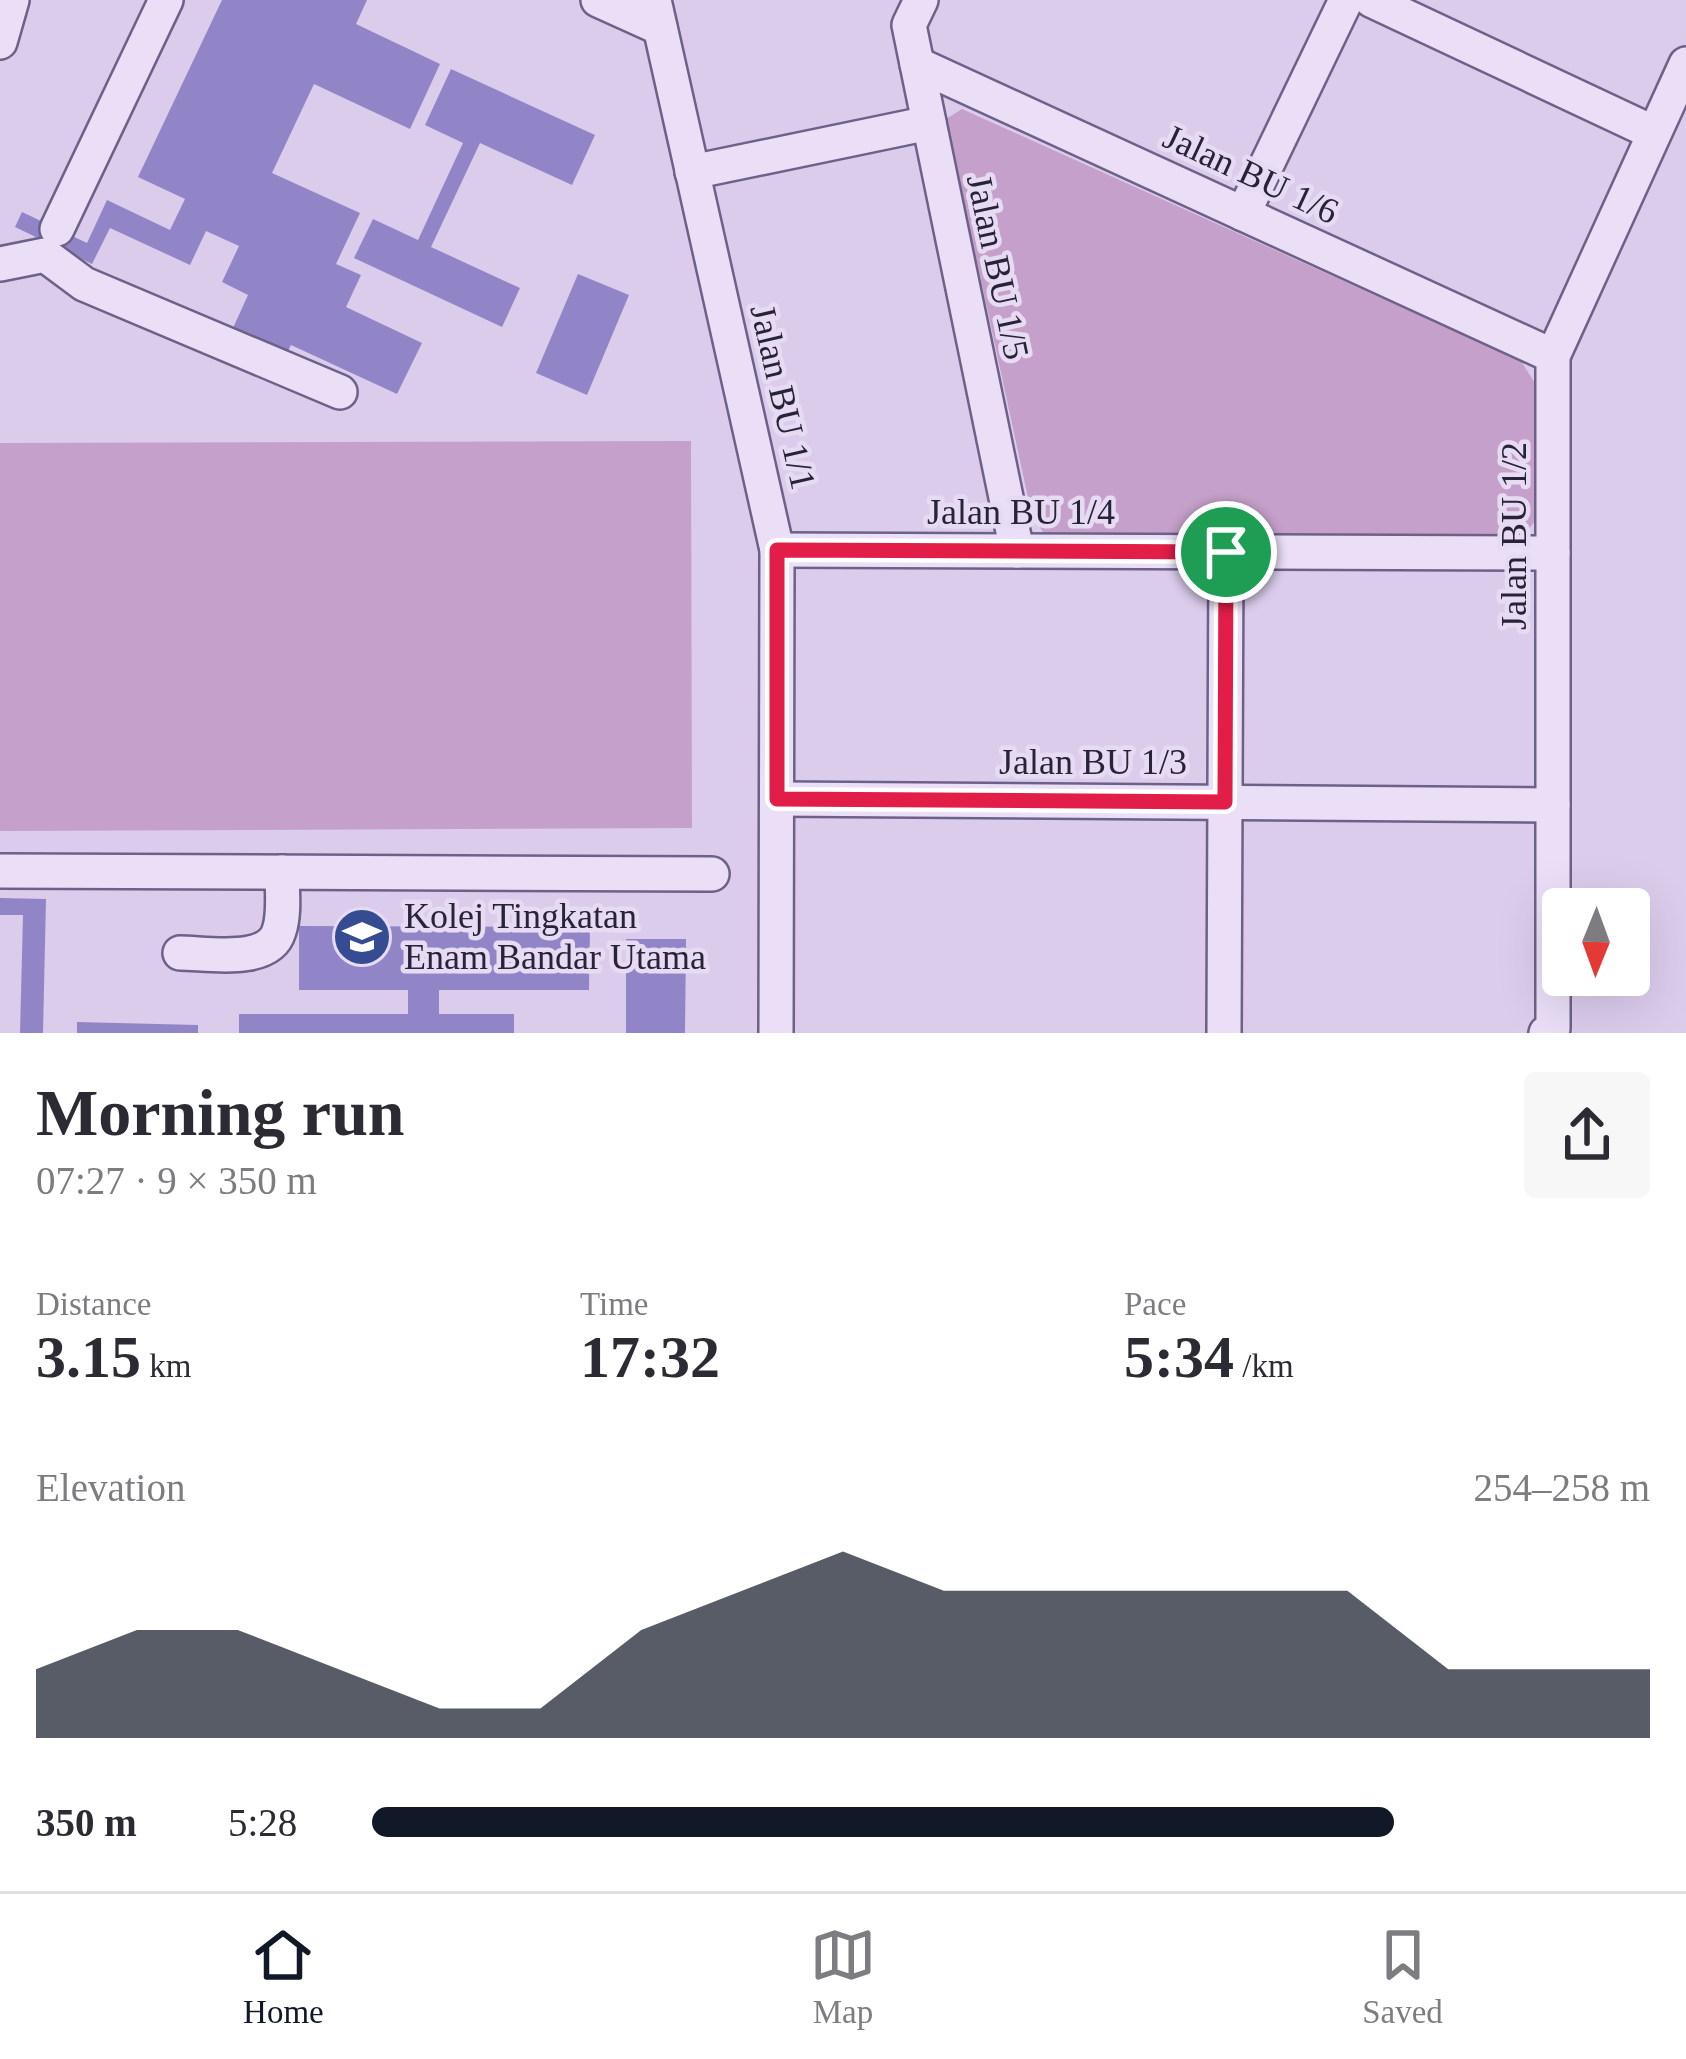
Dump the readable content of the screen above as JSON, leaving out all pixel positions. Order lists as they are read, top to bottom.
{
  "streets": {
    "street": [
      "Jalan BU 1/6",
      "Jalan BU 1/5",
      "Jalan BU 1/1",
      "Jalan BU 1/4",
      "Jalan BU 1/2",
      "Jalan BU 1/3"
    ]
  },
  "crossings": [
    ["Jalan BU 1/6", "Jalan BU 1/5"],
    ["Jalan BU 1/6", "Jalan BU 1/2"],
    ["Jalan BU 1/5", "Jalan BU 1/4"],
    ["Jalan BU 1/1", "Jalan BU 1/4"],
    ["Jalan BU 1/1", "Jalan BU 1/3"],
    ["Jalan BU 1/4", "Jalan BU 1/2"],
    ["Jalan BU 1/2", "Jalan BU 1/3"]
  ],
  "places": {
    "school or university": ["Kolej Tingkatan Enam Bandar Utama"]
  },
  "north": "bottom",
  "page": {
    "heading": ["Morning run", "07:27 · 9 × 350 m"],
    "stats": [
      ["Distance", "3.15 km"],
      ["Time", "17:32"],
      ["Pace", "5:34 /km"]
    ],
    "chart": ["Elevation", "254–258 m"],
    "list": [
      {
        "name": "350 m",
        "note": "5:28"
      }
    ],
    "tabs": ["Home", "Map", "Saved"]
  }
}
